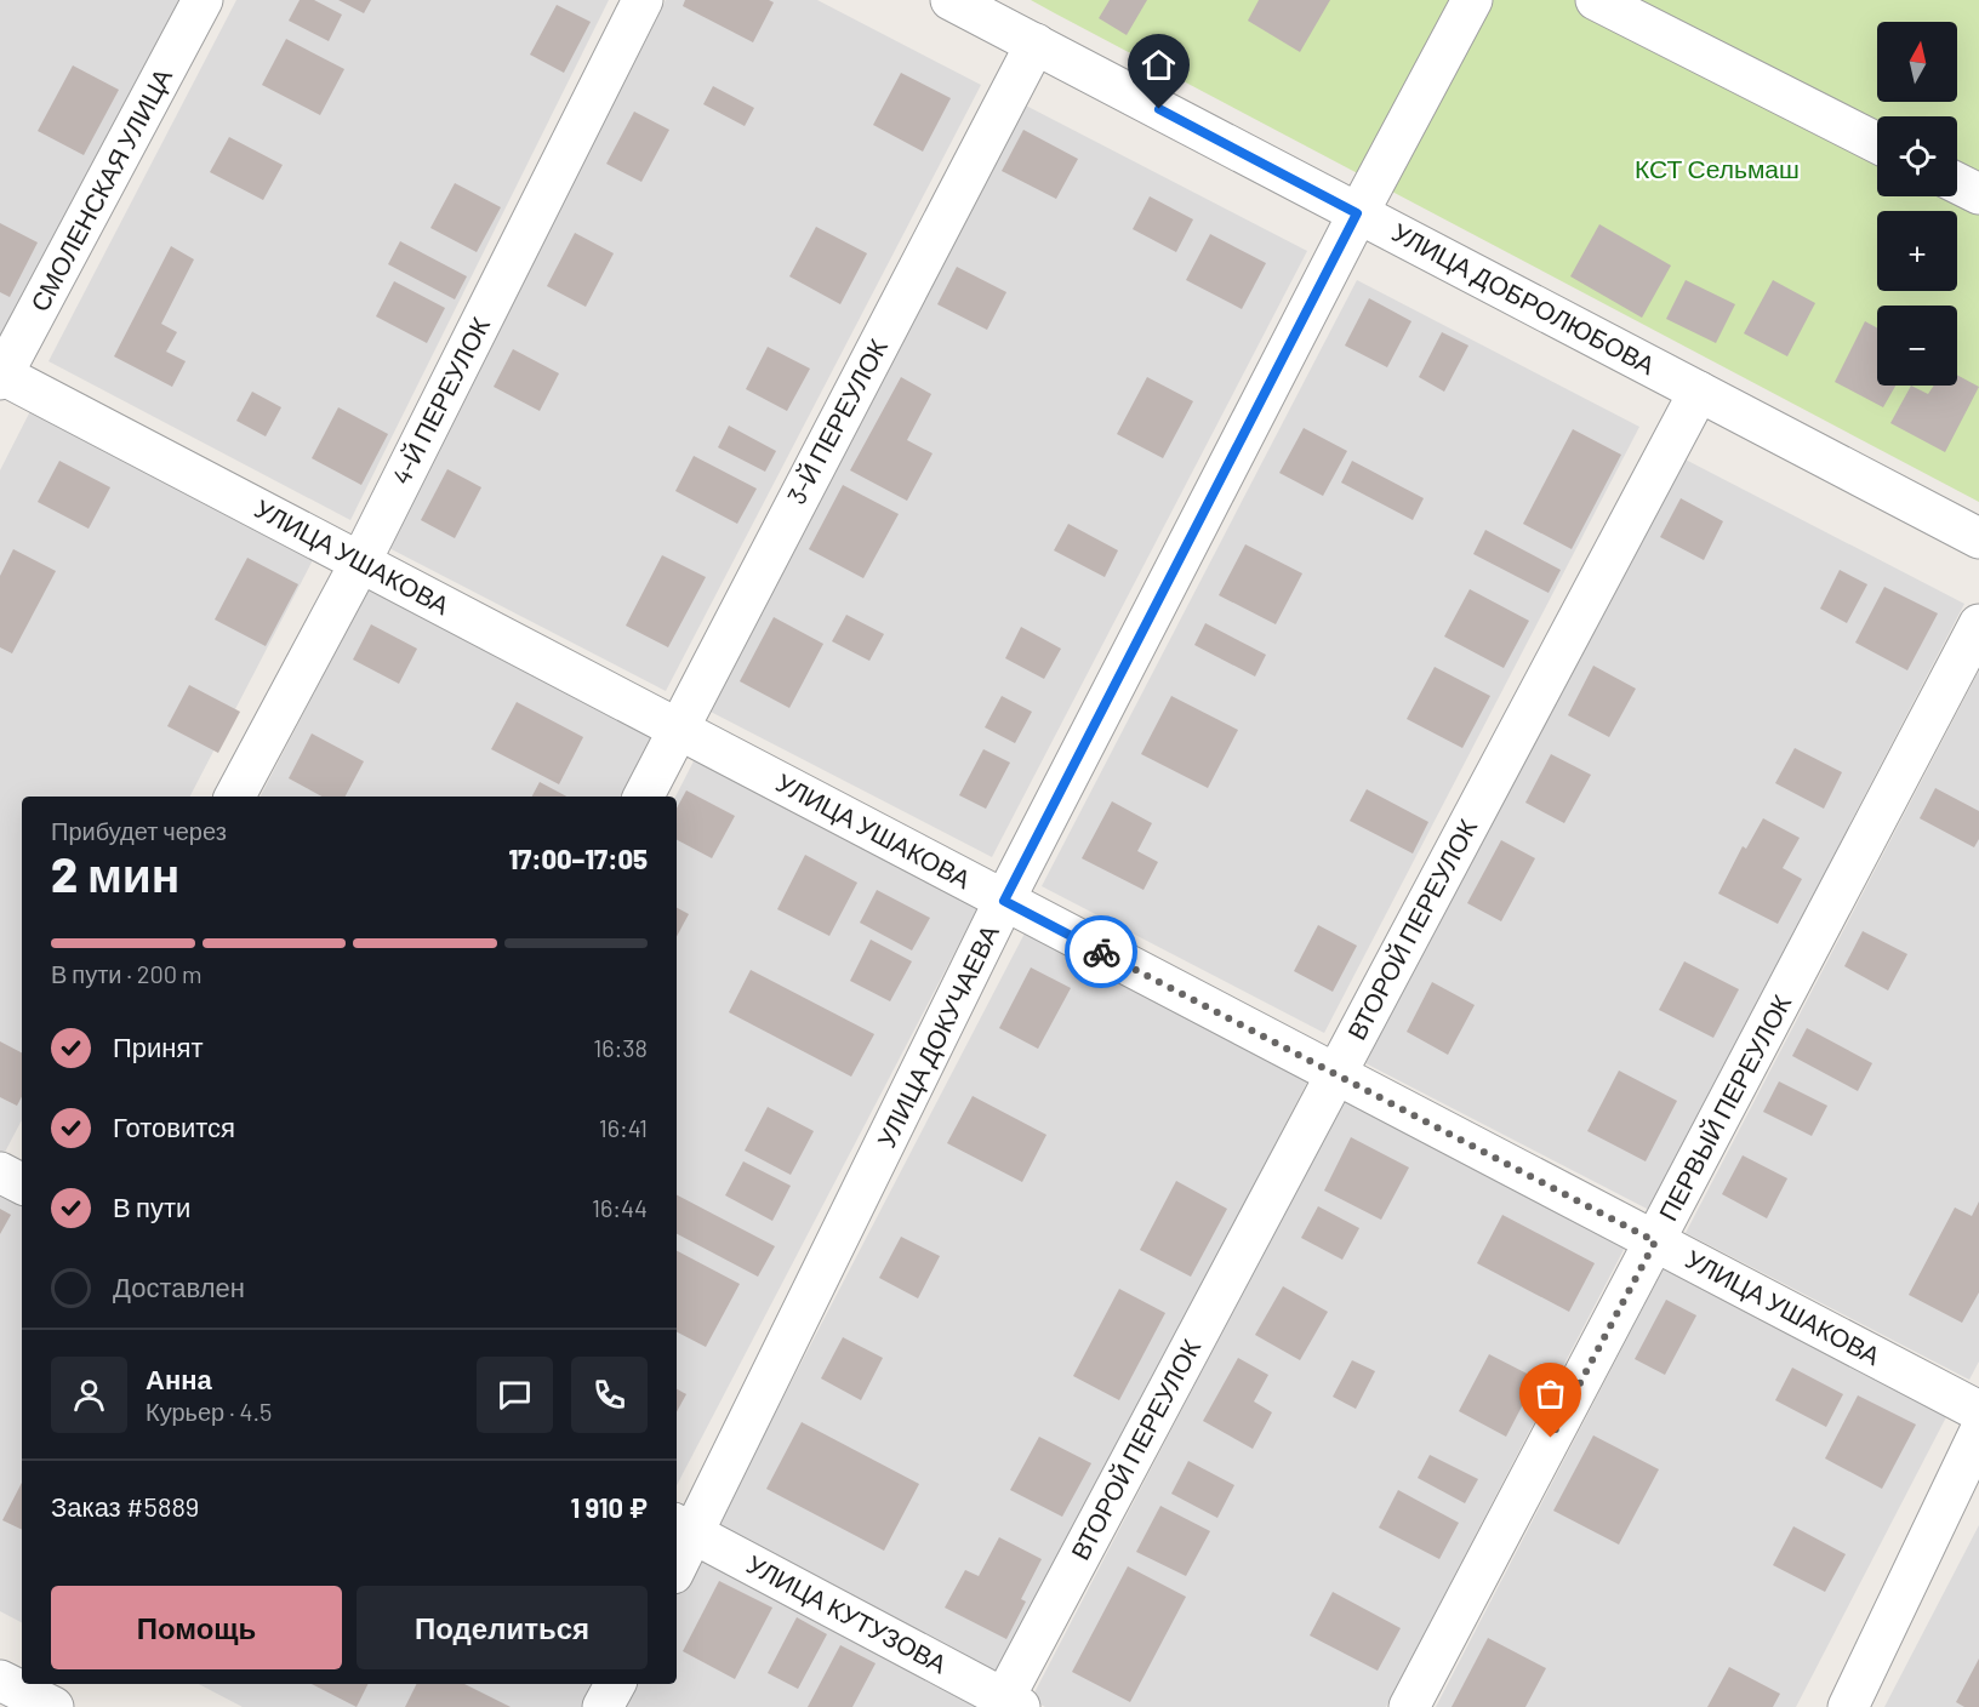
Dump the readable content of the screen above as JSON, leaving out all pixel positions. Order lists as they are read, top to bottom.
{
  "streets": {
    "street": [
      "СМОЛЕНСКАЯ УЛИЦА",
      "УЛИЦА ДОБРОЛЮБОВА",
      "4-Й ПЕРЕУЛОК",
      "3-Й ПЕРЕУЛОК",
      "УЛИЦА УШАКОВА",
      "ВТОРОЙ ПЕРЕУЛОК",
      "УЛИЦА ДОКУЧАЕВА",
      "ПЕРВЫЙ ПЕРЕУЛОК",
      "УЛИЦА КУТУЗОВА"
    ]
  },
  "crossings": [
    ["СМОЛЕНСКАЯ УЛИЦА", "УЛИЦА УШАКОВА"],
    ["УЛИЦА ДОБРОЛЮБОВА", "3-Й ПЕРЕУЛОК"],
    ["УЛИЦА ДОБРОЛЮБОВА", "ВТОРОЙ ПЕРЕУЛОК"],
    ["УЛИЦА ДОБРОЛЮБОВА", "УЛИЦА ДОКУЧАЕВА"],
    ["4-Й ПЕРЕУЛОК", "УЛИЦА УШАКОВА"],
    ["3-Й ПЕРЕУЛОК", "УЛИЦА УШАКОВА"],
    ["УЛИЦА УШАКОВА", "ВТОРОЙ ПЕРЕУЛОК"],
    ["УЛИЦА УШАКОВА", "УЛИЦА ДОКУЧАЕВА"],
    ["УЛИЦА УШАКОВА", "ПЕРВЫЙ ПЕРЕУЛОК"],
    ["ВТОРОЙ ПЕРЕУЛОК", "УЛИЦА КУТУЗОВА"],
    ["УЛИЦА ДОКУЧАЕВА", "УЛИЦА КУТУЗОВА"]
  ],
  "parks": ["КСТ Сельмаш"],
  "north": "top",
  "page": {
    "map_buttons": ["+", "−"],
    "heading": ["2 мин", "Прибудет через", "17:00–17:05"],
    "panel": [
      "Анна",
      "Курьер · 4.5",
      "Заказ #5889",
      "1 910 ₽"
    ],
    "bar": "В пути · 200 m",
    "list": [
      ["Принят", "16:38"],
      ["Готовится", "16:41"],
      ["В пути", "16:44"],
      "Доставлен"
    ],
    "buttons": ["Помощь", "Поделиться"]
  }
}
